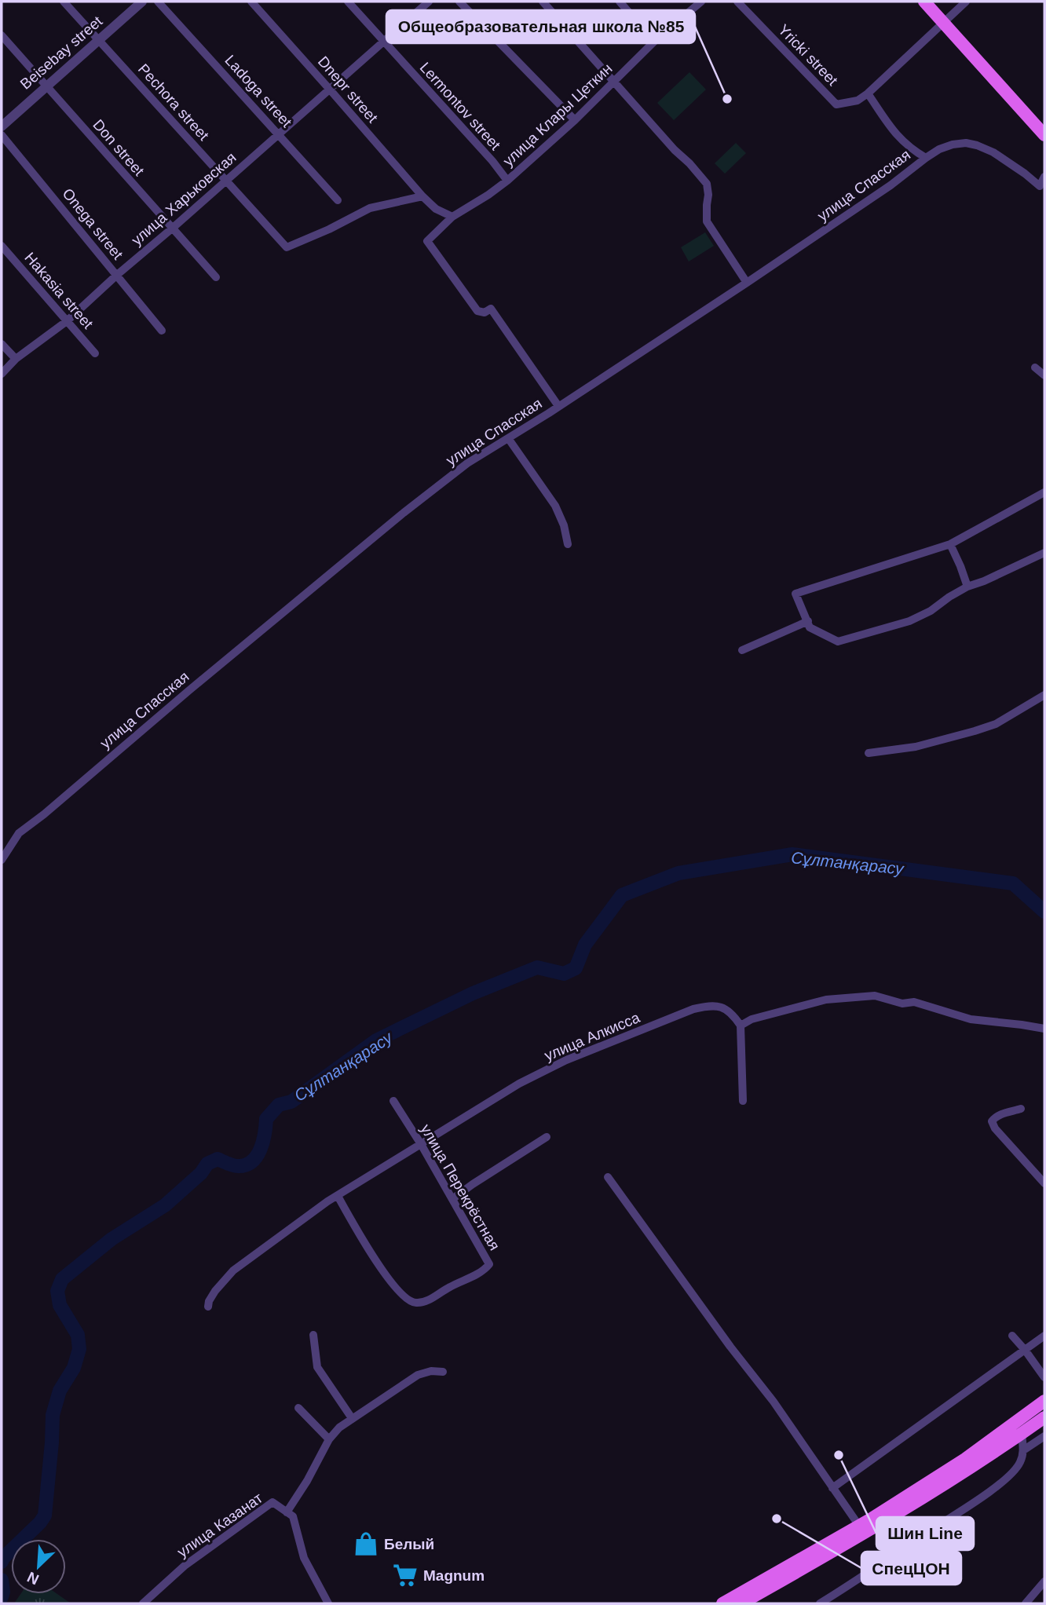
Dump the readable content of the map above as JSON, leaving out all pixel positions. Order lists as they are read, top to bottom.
{
  "streets": {
    "street": [
      "Beisebay street",
      "Yricki street",
      "Dnepr street",
      "Ladoga street",
      "Pechora street",
      "Lermontov street",
      "улица Клары Цеткин",
      "Don street",
      "улица Спасская",
      "улица Харьковская",
      "Onega street",
      "Hakasia street",
      "улица Алкисса",
      "улица Перекрёстная",
      "улица Казанат"
    ]
  },
  "crossings": [
    ["Beisebay street", "Pechora street"],
    ["Beisebay street", "Don street"],
    ["Dnepr street", "Pechora street"],
    ["Dnepr street", "улица Клары Цеткин"],
    ["Dnepr street", "улица Харьковская"],
    ["Ladoga street", "улица Харьковская"],
    ["Pechora street", "улица Харьковская"],
    ["Lermontov street", "улица Клары Цеткин"],
    ["Lermontov street", "улица Харьковская"],
    ["улица Клары Цеткин", "улица Спасская"],
    ["Don street", "улица Харьковская"],
    ["улица Харьковская", "Onega street"],
    ["улица Харьковская", "Hakasia street"],
    ["улица Алкисса", "улица Перекрёстная"]
  ],
  "water": ["Сұлтанқарасу"],
  "places": {
    "other": ["Общеобразовательная школа №85", "Шин Line", "СпецЦОН"],
    "shop": ["Белый"],
    "supermarket": ["Magnum"]
  },
  "north": "bottom left"
}
